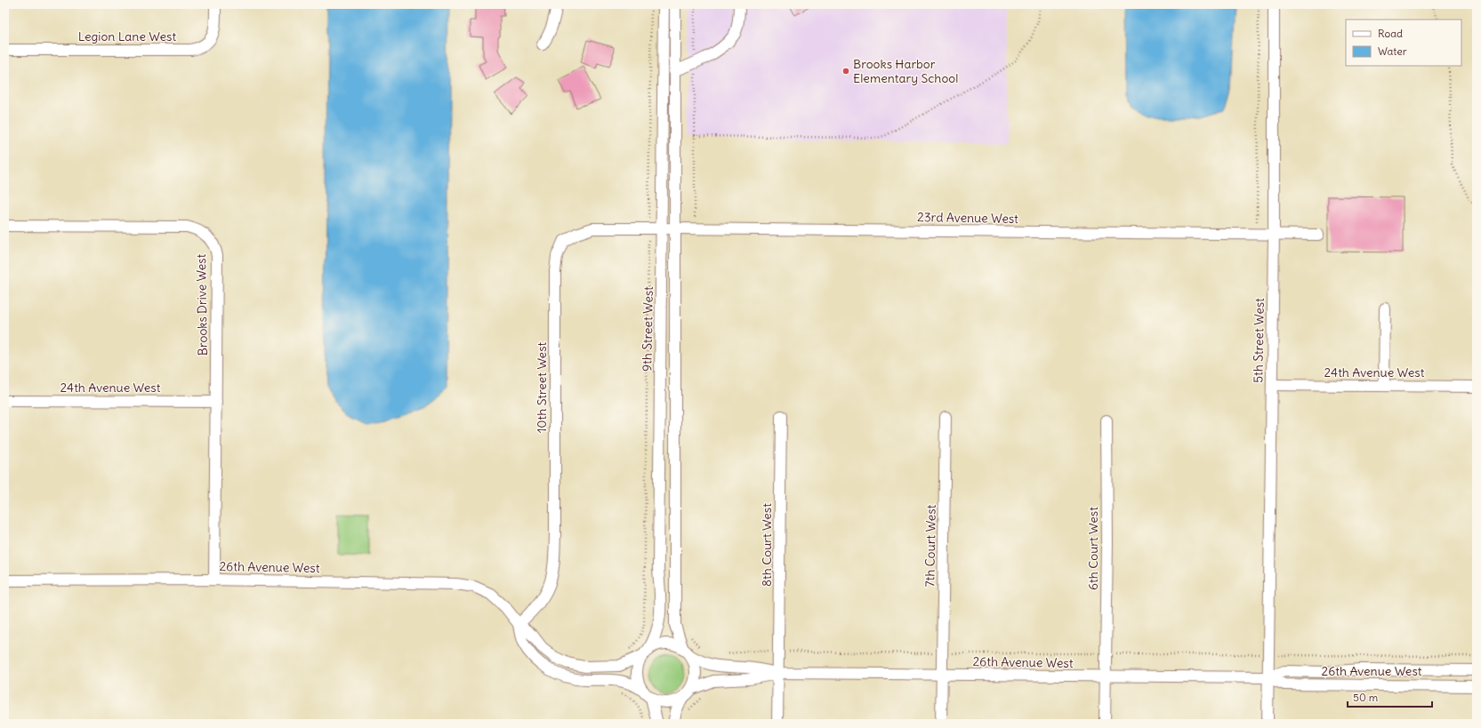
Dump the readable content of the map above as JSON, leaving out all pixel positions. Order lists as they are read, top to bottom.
{
  "streets": {
    "street": [
      "Legion Lane West",
      "23rd Avenue West",
      "Brooks Drive West",
      "9th Street West",
      "5th Street West",
      "24th Avenue West",
      "10th Street West",
      "8th Court West",
      "7th Court West",
      "6th Court West",
      "26th Avenue West"
    ]
  },
  "crossings": [
    ["23rd Avenue West", "9th Street West"],
    ["23rd Avenue West", "5th Street West"],
    ["23rd Avenue West", "10th Street West"],
    ["Brooks Drive West", "24th Avenue West"],
    ["Brooks Drive West", "26th Avenue West"],
    ["9th Street West", "10th Street West"],
    ["9th Street West", "26th Avenue West"],
    ["5th Street West", "24th Avenue West"],
    ["5th Street West", "26th Avenue West"],
    ["10th Street West", "26th Avenue West"],
    ["8th Court West", "26th Avenue West"],
    ["7th Court West", "26th Avenue West"],
    ["6th Court West", "26th Avenue West"]
  ],
  "places": ["Brooks Harbor Elementary School"],
  "legend": ["Road", "Water"],
  "scale_bar": "50 m"
}
